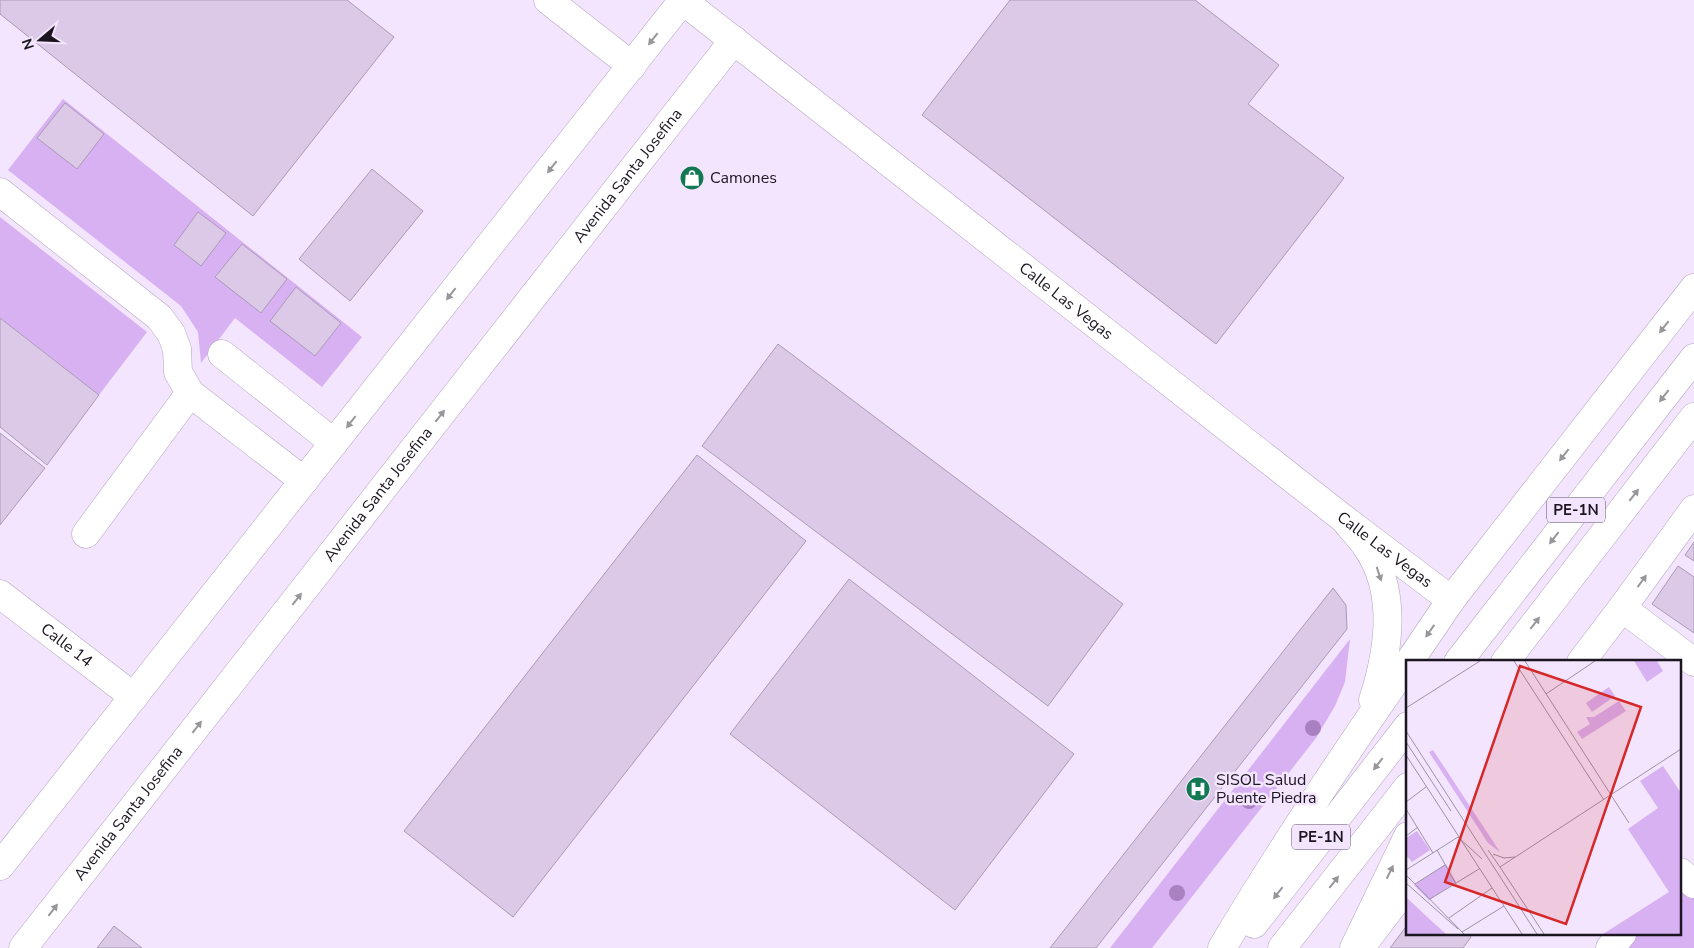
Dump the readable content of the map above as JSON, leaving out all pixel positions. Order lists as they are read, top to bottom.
{
  "streets": {
    "main road": [
      "Avenida Santa Josefina",
      "Calle Las Vegas",
      "PE-1N",
      "Calle 14"
    ]
  },
  "crossings": [
    ["Avenida Santa Josefina", "Calle Las Vegas"]
  ],
  "places": {
    "shop": ["Camones"],
    "hospital": ["SISOL Salud Puente Piedra"]
  },
  "north": "left"
}
